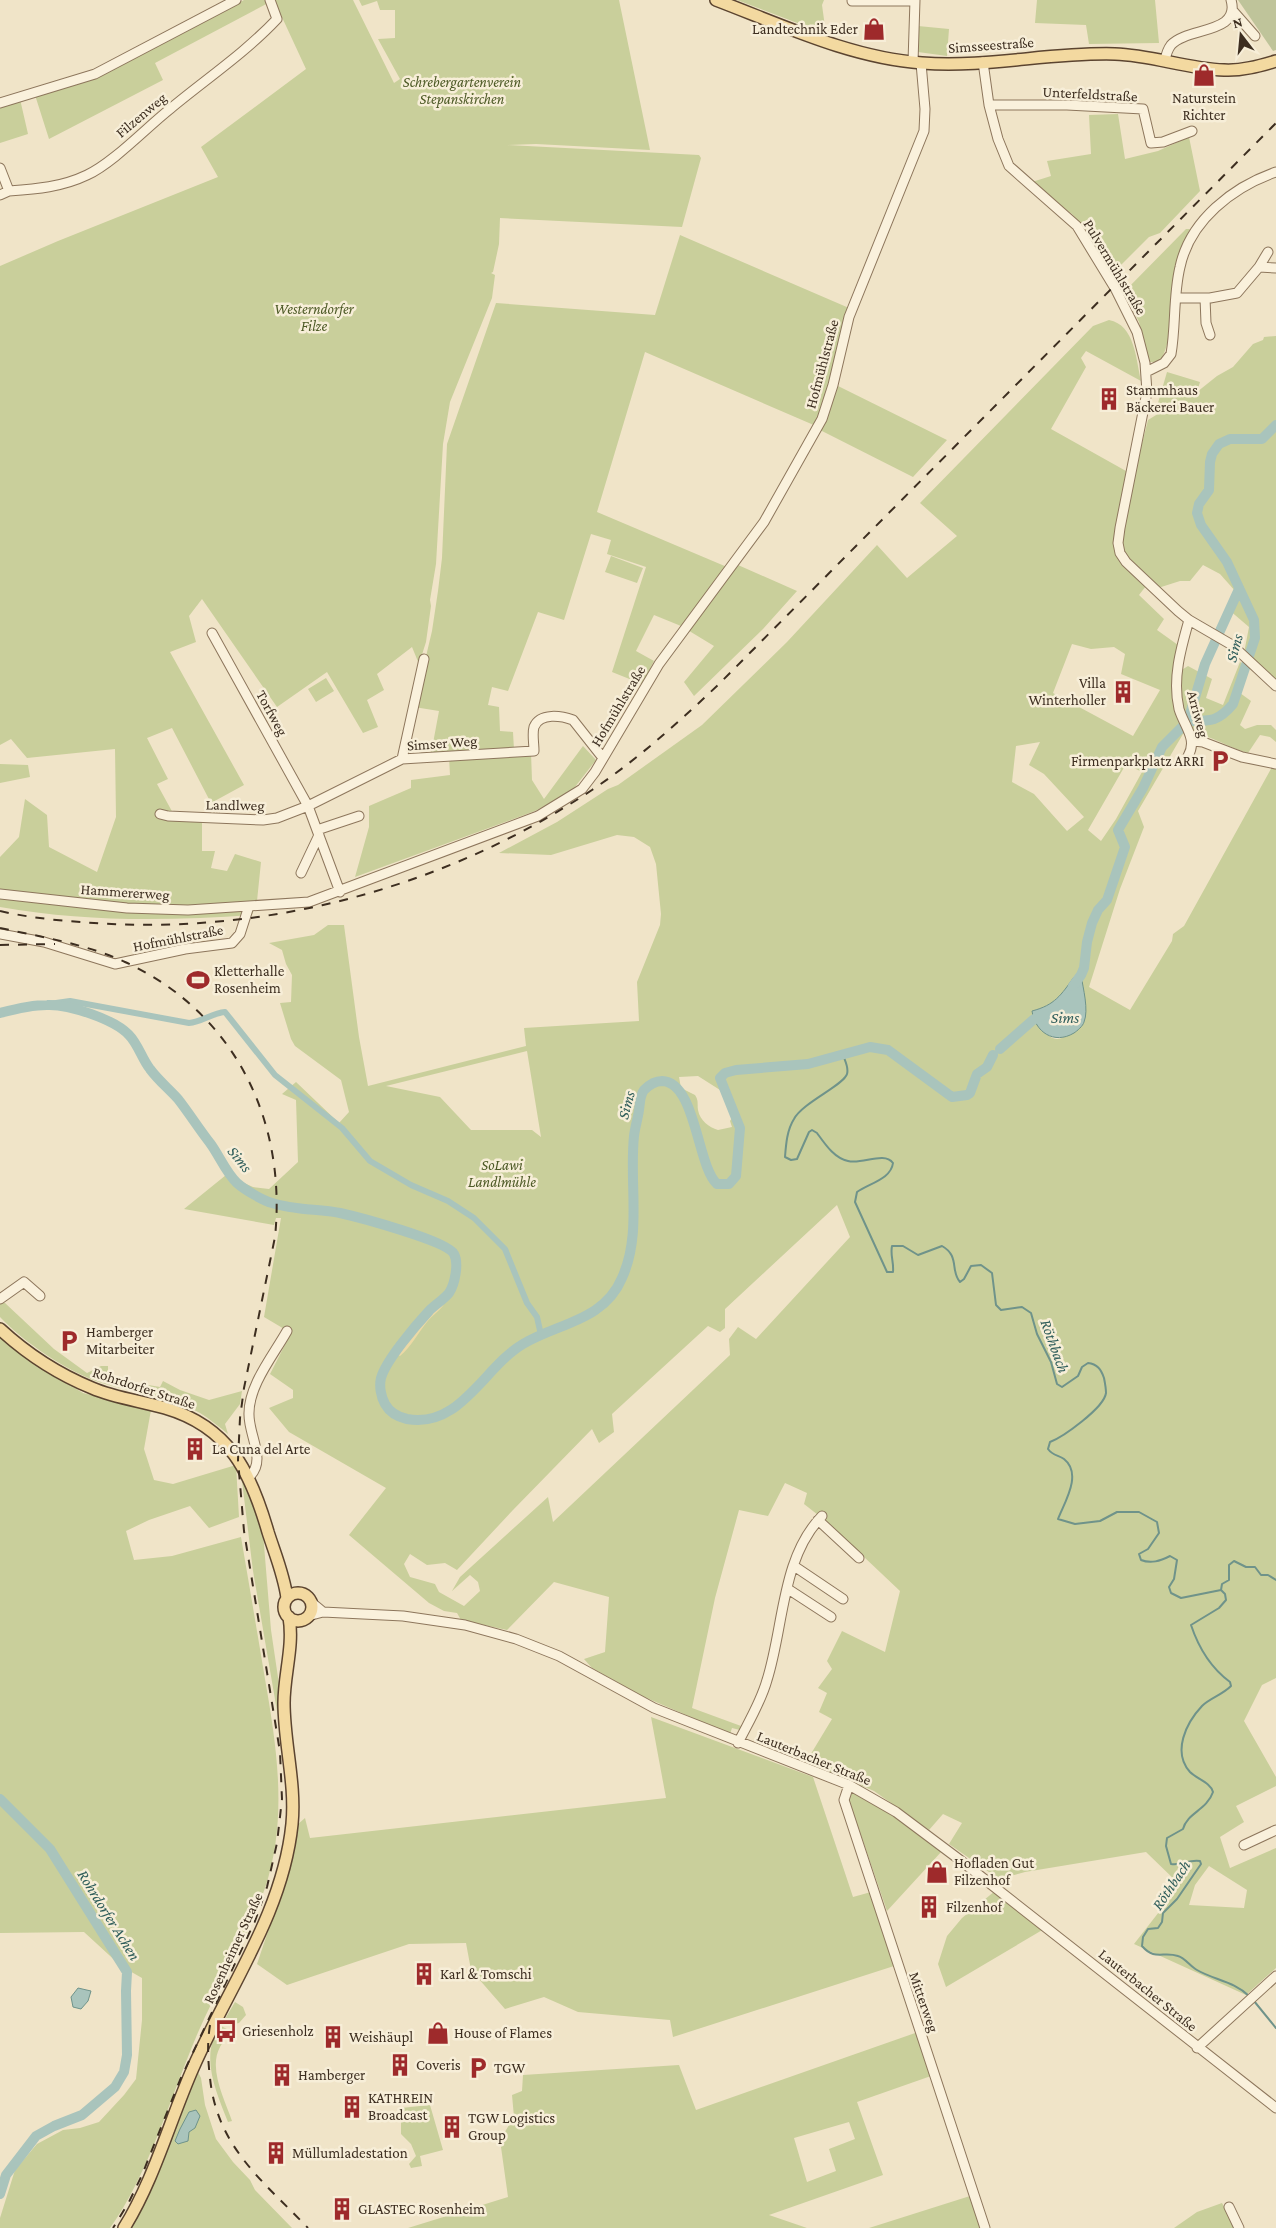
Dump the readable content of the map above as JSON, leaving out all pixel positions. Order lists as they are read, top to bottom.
{
  "streets": {
    "main road": ["Simsseestraße", "Rohrdorfer Straße", "Rosenheimer Straße"],
    "street": [
      "Unterfeldstraße",
      "Filzenweg",
      "Pulvermühlstraße",
      "Hofmühlstraße",
      "Torfweg",
      "Arriweg",
      "Simser Weg",
      "Landlweg",
      "Hammererweg",
      "Lauterbacher Straße",
      "Mitterweg"
    ]
  },
  "crossings": [
    ["Simsseestraße", "Pulvermühlstraße"],
    ["Simsseestraße", "Hofmühlstraße"],
    ["Unterfeldstraße", "Pulvermühlstraße"],
    ["Pulvermühlstraße", "Arriweg"],
    ["Hofmühlstraße", "Simser Weg"],
    ["Hofmühlstraße", "Hammererweg"],
    ["Torfweg", "Simser Weg"],
    ["Torfweg", "Landlweg"],
    ["Simser Weg", "Landlweg"],
    ["Rohrdorfer Straße", "Lauterbacher Straße"],
    ["Rohrdorfer Straße", "Rosenheimer Straße"],
    ["Lauterbacher Straße", "Rosenheimer Straße"],
    ["Lauterbacher Straße", "Mitterweg"]
  ],
  "water": ["Sims", "Röthbach", "Rohrdorfer Achen"],
  "parks": ["Schrebergartenverein Stepanskirchen", "Westerndorfer Filze", "SoLawi Landlmühle"],
  "places": {
    "shop": [
      "Landtechnik Eder",
      "Naturstein Richter",
      "Hofladen Gut Filzenhof",
      "House of Flames"
    ],
    "building": [
      "Stammhaus Bäckerei Bauer",
      "Villa Winterholler",
      "La Cuna del Arte",
      "Filzenhof",
      "Karl & Tomschi",
      "Weishäupl",
      "Coveris",
      "Hamberger",
      "KATHREIN Broadcast",
      "TGW Logistics Group",
      "Müllumladestation",
      "GLASTEC Rosenheim"
    ],
    "parking": ["Firmenparkplatz ARRI", "Hamberger Mitarbeiter", "TGW"],
    "sports": ["Kletterhalle Rosenheim"],
    "bus stop": ["Griesenholz"]
  },
  "north": "top"
}
